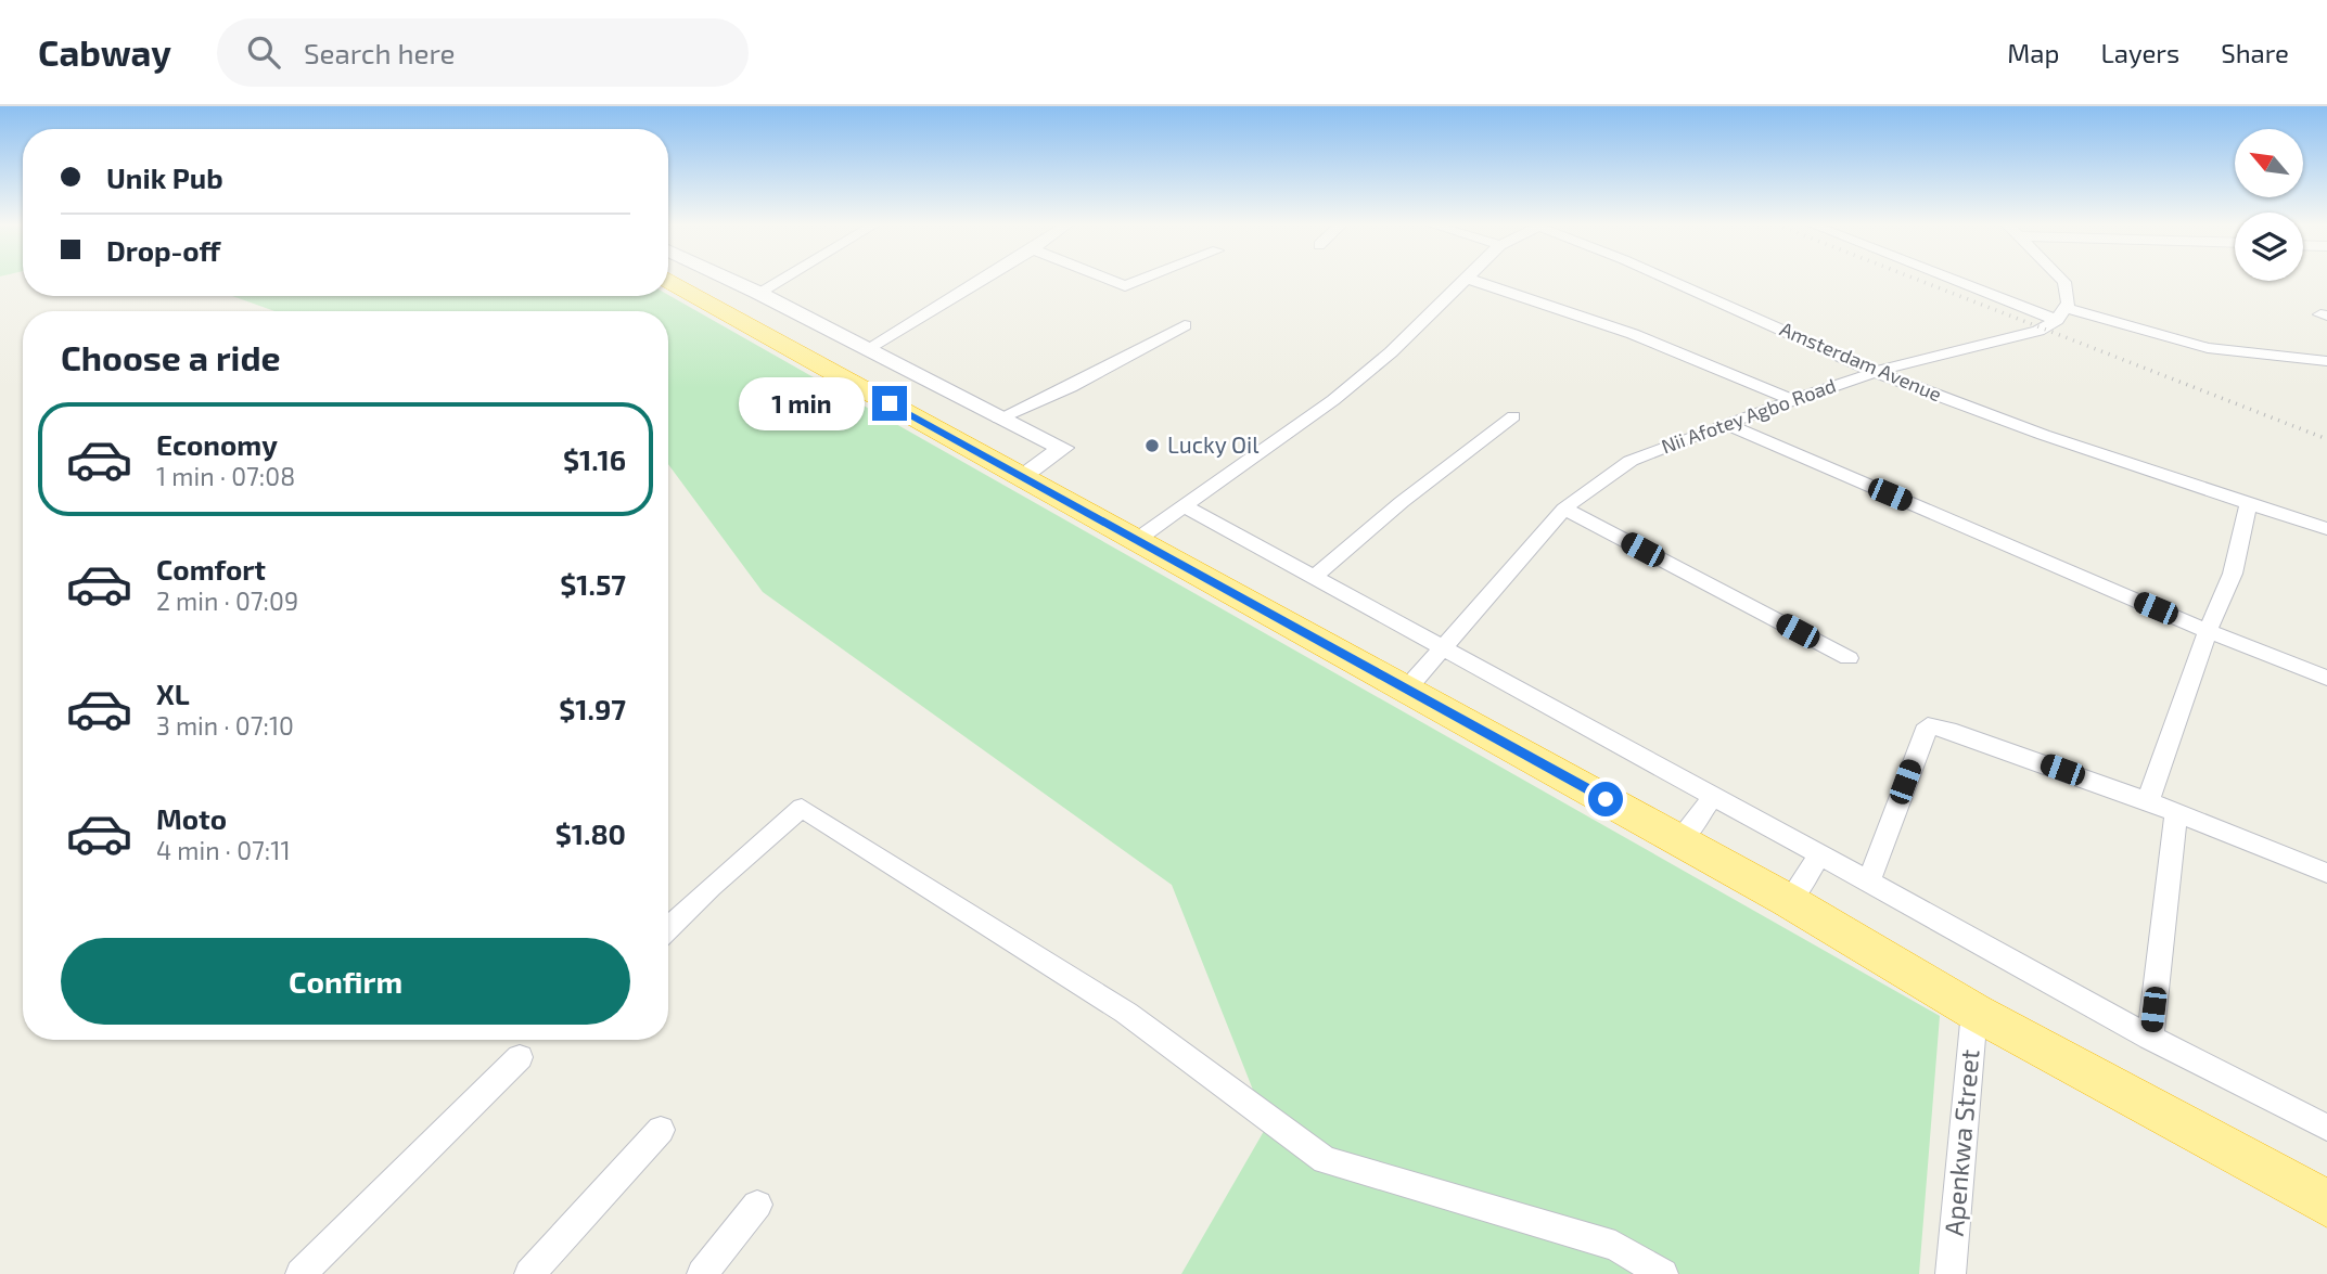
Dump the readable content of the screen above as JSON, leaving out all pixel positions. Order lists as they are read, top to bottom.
{
  "streets": {
    "street": ["Amsterdam Avenue", "Nii Afotey Agbo Road", "Apenkwa Street"]
  },
  "crossings": [
    ["Amsterdam Avenue", "Nii Afotey Agbo Road"]
  ],
  "places": ["Lucky Oil"],
  "north": "top left",
  "page": {
    "header": "Cabway",
    "search": "Search here",
    "nav": ["Map", "Layers", "Share"],
    "banner": ["Unik Pub", "Drop-off"],
    "heading": "Choose a ride",
    "bubble": "1 min",
    "list": [
      {
        "name": "Economy",
        "note": "1 min · 07:08",
        "value": "$1.16"
      },
      {
        "name": "Comfort",
        "note": "2 min · 07:09",
        "value": "$1.57"
      },
      {
        "name": "XL",
        "note": "3 min · 07:10",
        "value": "$1.97"
      },
      {
        "name": "Moto",
        "note": "4 min · 07:11",
        "value": "$1.80"
      }
    ],
    "buttons": "Confirm"
  }
}
